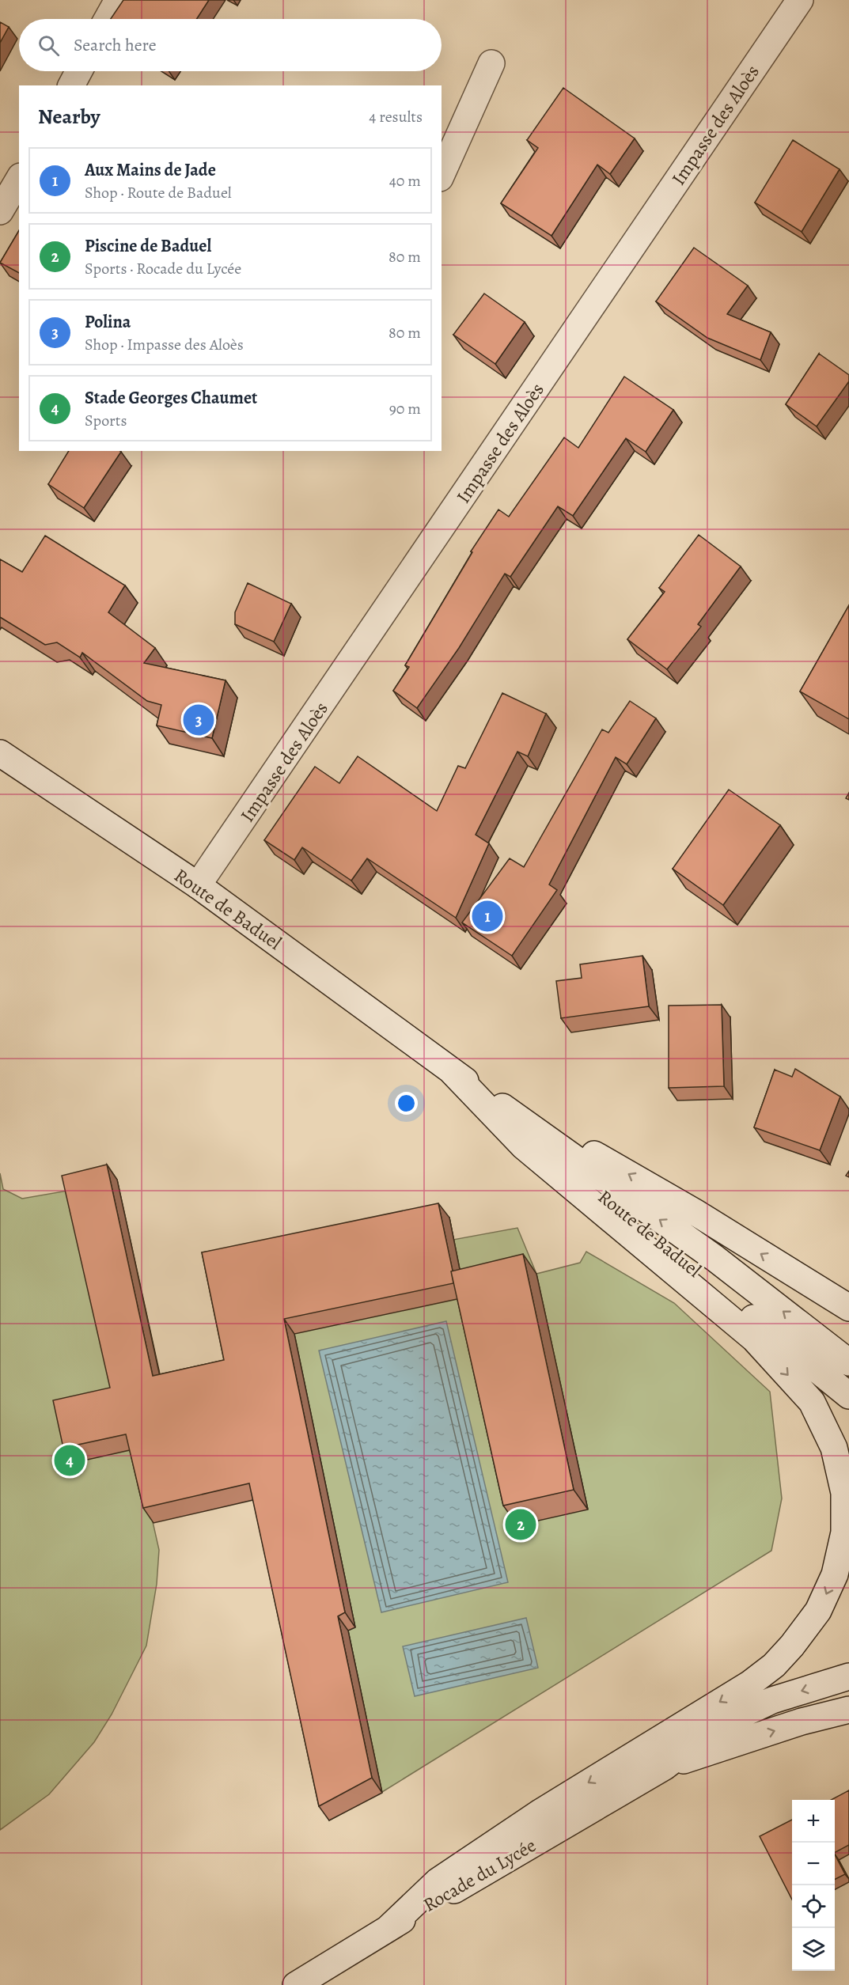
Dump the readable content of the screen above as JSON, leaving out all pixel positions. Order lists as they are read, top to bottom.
{
  "streets": {
    "main road": ["Impasse des Aloès", "Route de Baduel", "Rocade du Lycée"]
  },
  "crossings": [
    ["Impasse des Aloès", "Route de Baduel"]
  ],
  "page": {
    "search": "Search here",
    "heading": ["Nearby", "4 results"],
    "list": [
      {
        "mark": "1",
        "name": "Aux Mains de Jade",
        "note": "Shop · Route de Baduel",
        "value": "40 m"
      },
      {
        "mark": "2",
        "name": "Piscine de Baduel",
        "note": "Sports · Rocade du Lycée",
        "value": "80 m"
      },
      {
        "mark": "3",
        "name": "Polina",
        "note": "Shop · Impasse des Aloès",
        "value": "80 m"
      },
      {
        "mark": "4",
        "name": "Stade Georges Chaumet",
        "note": "Sports",
        "value": "90 m"
      }
    ],
    "pins": [
      "3",
      "1",
      "4",
      "2"
    ],
    "map_buttons": ["+", "−"]
  }
}
